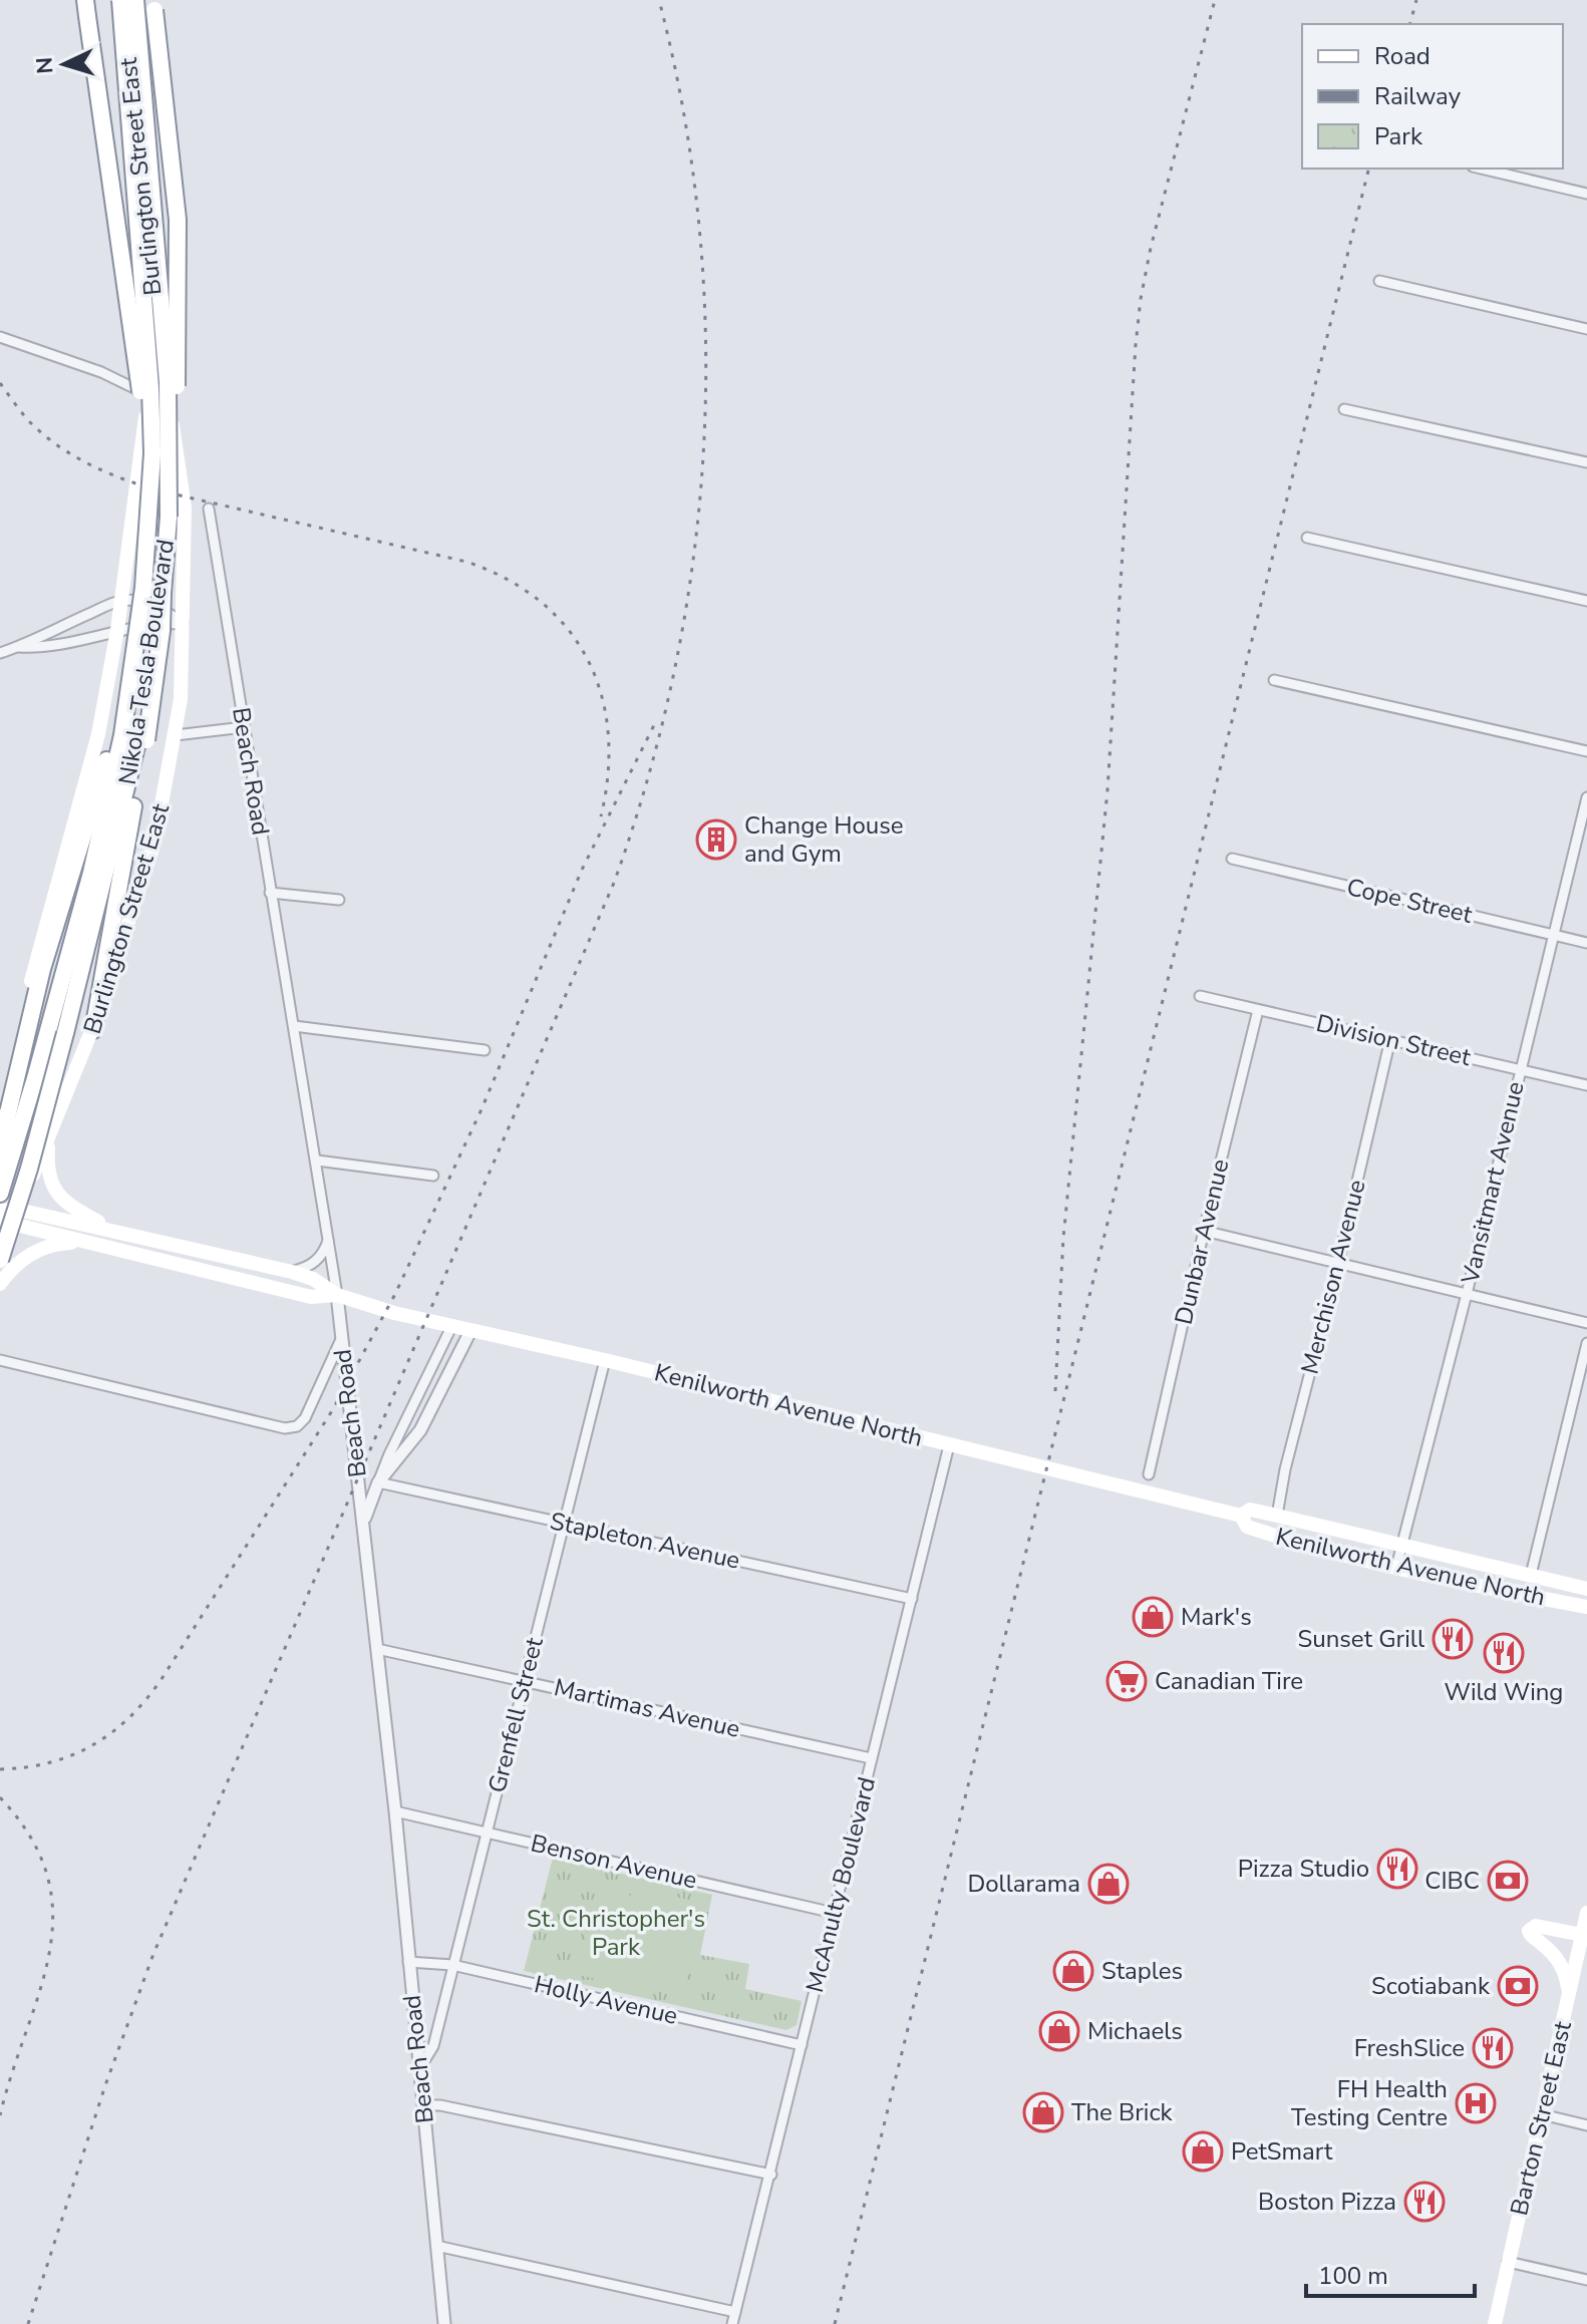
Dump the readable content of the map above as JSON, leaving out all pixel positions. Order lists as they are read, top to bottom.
{
  "streets": {
    "highway": ["Nikola Tesla Boulevard"],
    "main road": ["Burlington Street East", "Kenilworth Avenue North", "Barton Street East"],
    "street": [
      "Beach Road",
      "Cope Street",
      "Division Street",
      "Vansitmart Avenue",
      "Dunbar Avenue",
      "Merchison Avenue",
      "Stapleton Avenue",
      "Martimas Avenue",
      "Grenfell Street",
      "Benson Avenue",
      "McAnulty Boulevard",
      "Holly Avenue"
    ]
  },
  "crossings": [
    ["Burlington Street East", "Nikola Tesla Boulevard"],
    ["Burlington Street East", "Kenilworth Avenue North"],
    ["Beach Road", "Kenilworth Avenue North"],
    ["Beach Road", "Martimas Avenue"],
    ["Beach Road", "Grenfell Street"],
    ["Beach Road", "Benson Avenue"],
    ["Beach Road", "Holly Avenue"],
    ["Cope Street", "Vansitmart Avenue"],
    ["Division Street", "Vansitmart Avenue"],
    ["Division Street", "Dunbar Avenue"],
    ["Division Street", "Merchison Avenue"],
    ["Vansitmart Avenue", "Kenilworth Avenue North"],
    ["Merchison Avenue", "Kenilworth Avenue North"],
    ["Kenilworth Avenue North", "Grenfell Street"],
    ["Kenilworth Avenue North", "McAnulty Boulevard"],
    ["Stapleton Avenue", "Grenfell Street"],
    ["Stapleton Avenue", "McAnulty Boulevard"],
    ["Martimas Avenue", "Grenfell Street"],
    ["Martimas Avenue", "McAnulty Boulevard"],
    ["Grenfell Street", "Benson Avenue"],
    ["Grenfell Street", "Holly Avenue"],
    ["Benson Avenue", "McAnulty Boulevard"],
    ["McAnulty Boulevard", "Holly Avenue"]
  ],
  "parks": ["St. Christopher's Park"],
  "places": {
    "building": ["Change House and Gym"],
    "shop": [
      "Mark's",
      "Dollarama",
      "Staples",
      "Michaels",
      "The Brick",
      "PetSmart"
    ],
    "restaurant": [
      "Sunset Grill",
      "Wild Wing",
      "Pizza Studio",
      "FreshSlice",
      "Boston Pizza"
    ],
    "supermarket": ["Canadian Tire"],
    "bank": ["CIBC", "Scotiabank"],
    "hospital": ["FH Health Testing Centre"]
  },
  "legend": ["Road", "Railway", "Park"],
  "scale_bar": "100 m",
  "north": "left"
}
